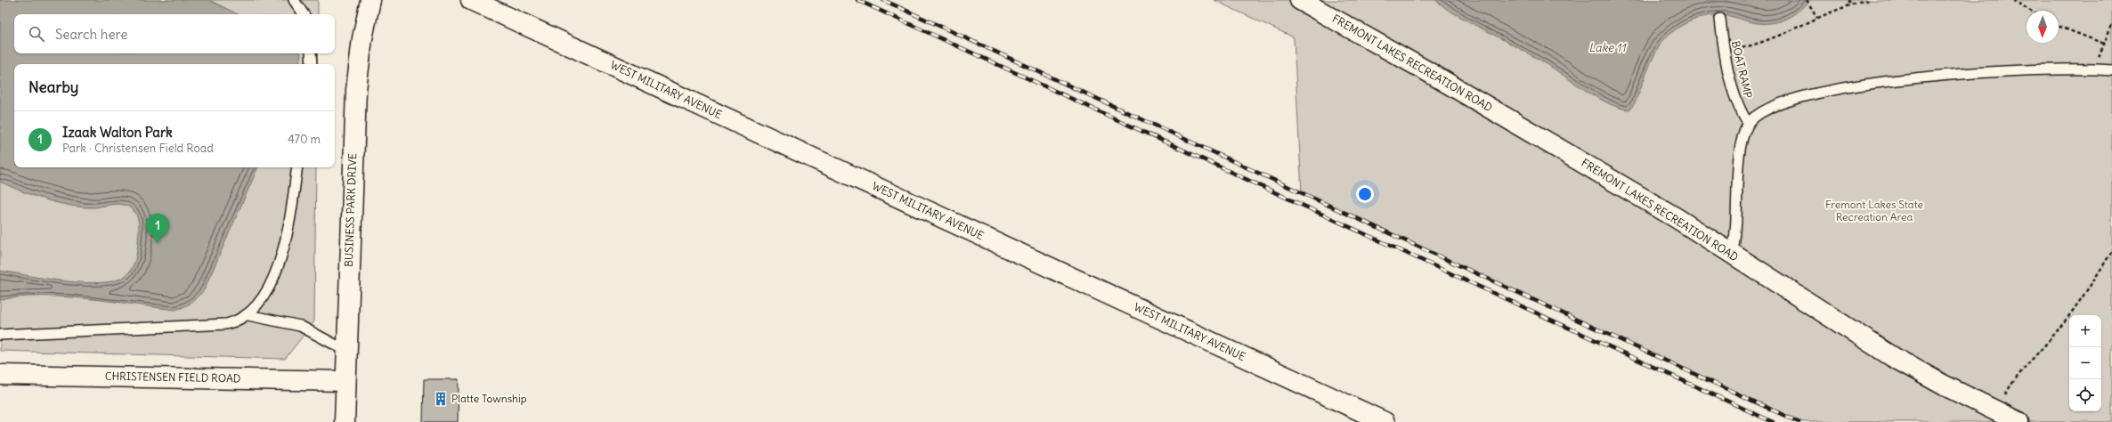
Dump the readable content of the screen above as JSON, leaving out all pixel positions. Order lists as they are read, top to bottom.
{
  "streets": {
    "street": [
      "FREMONT LAKES RECREATION ROAD",
      "WEST MILITARY AVENUE",
      "BUSINESS PARK DRIVE",
      "CHRISTENSEN FIELD ROAD"
    ],
    "lane": ["BOAT RAMP"]
  },
  "crossings": [
    ["BUSINESS PARK DRIVE", "CHRISTENSEN FIELD ROAD"]
  ],
  "water": ["Lake 11"],
  "parks": ["Fremont Lakes State Recreation Area"],
  "places": {
    "building": ["Platte Township"]
  },
  "north": "bottom",
  "page": {
    "search": "Search here",
    "heading": "Nearby",
    "list": [
      {
        "mark": "1",
        "name": "Izaak Walton Park",
        "note": "Park · Christensen Field Road",
        "value": "470 m"
      }
    ],
    "pins": "1",
    "map_buttons": ["+", "−"]
  }
}
